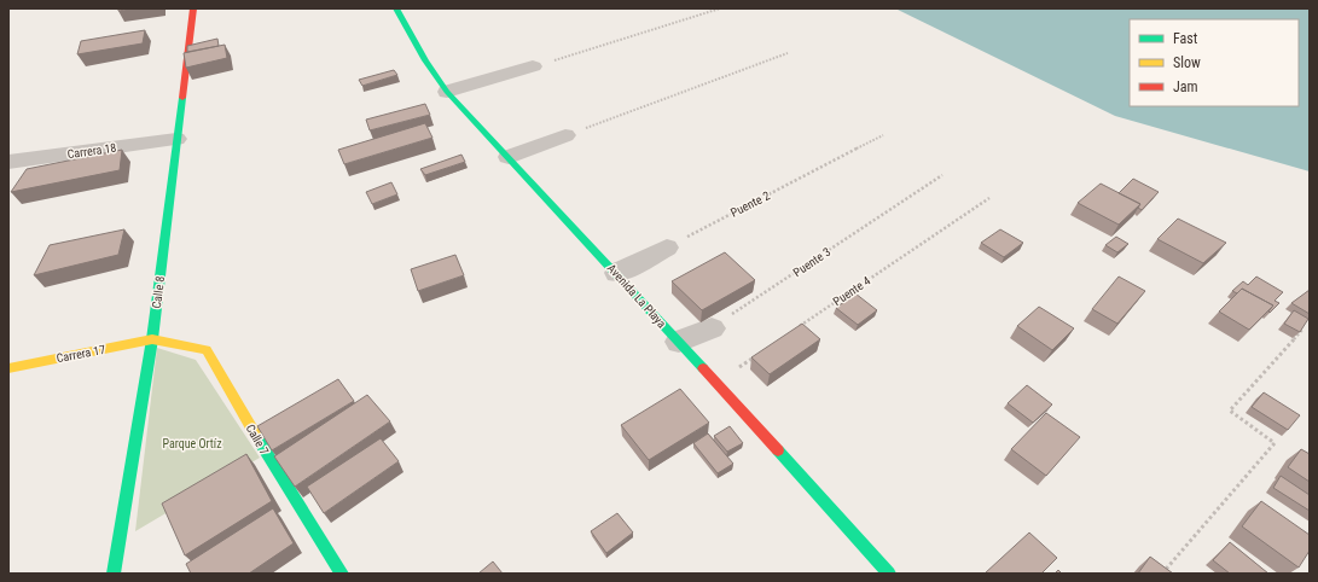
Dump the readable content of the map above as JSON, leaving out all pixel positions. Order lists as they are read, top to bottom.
{
  "streets": {
    "street": [
      "Carrera 18",
      "Calle 8",
      "Avenida La Playa",
      "Carrera 17",
      "Calle 7"
    ],
    "path": ["Puente 2", "Puente 3", "Puente 4"]
  },
  "crossings": [
    ["Carrera 18", "Calle 8"],
    ["Calle 8", "Carrera 17"],
    ["Calle 8", "Calle 7"],
    ["Carrera 17", "Calle 7"]
  ],
  "parks": ["Parque Ortíz"],
  "legend": ["Fast", "Slow", "Jam"]
}
